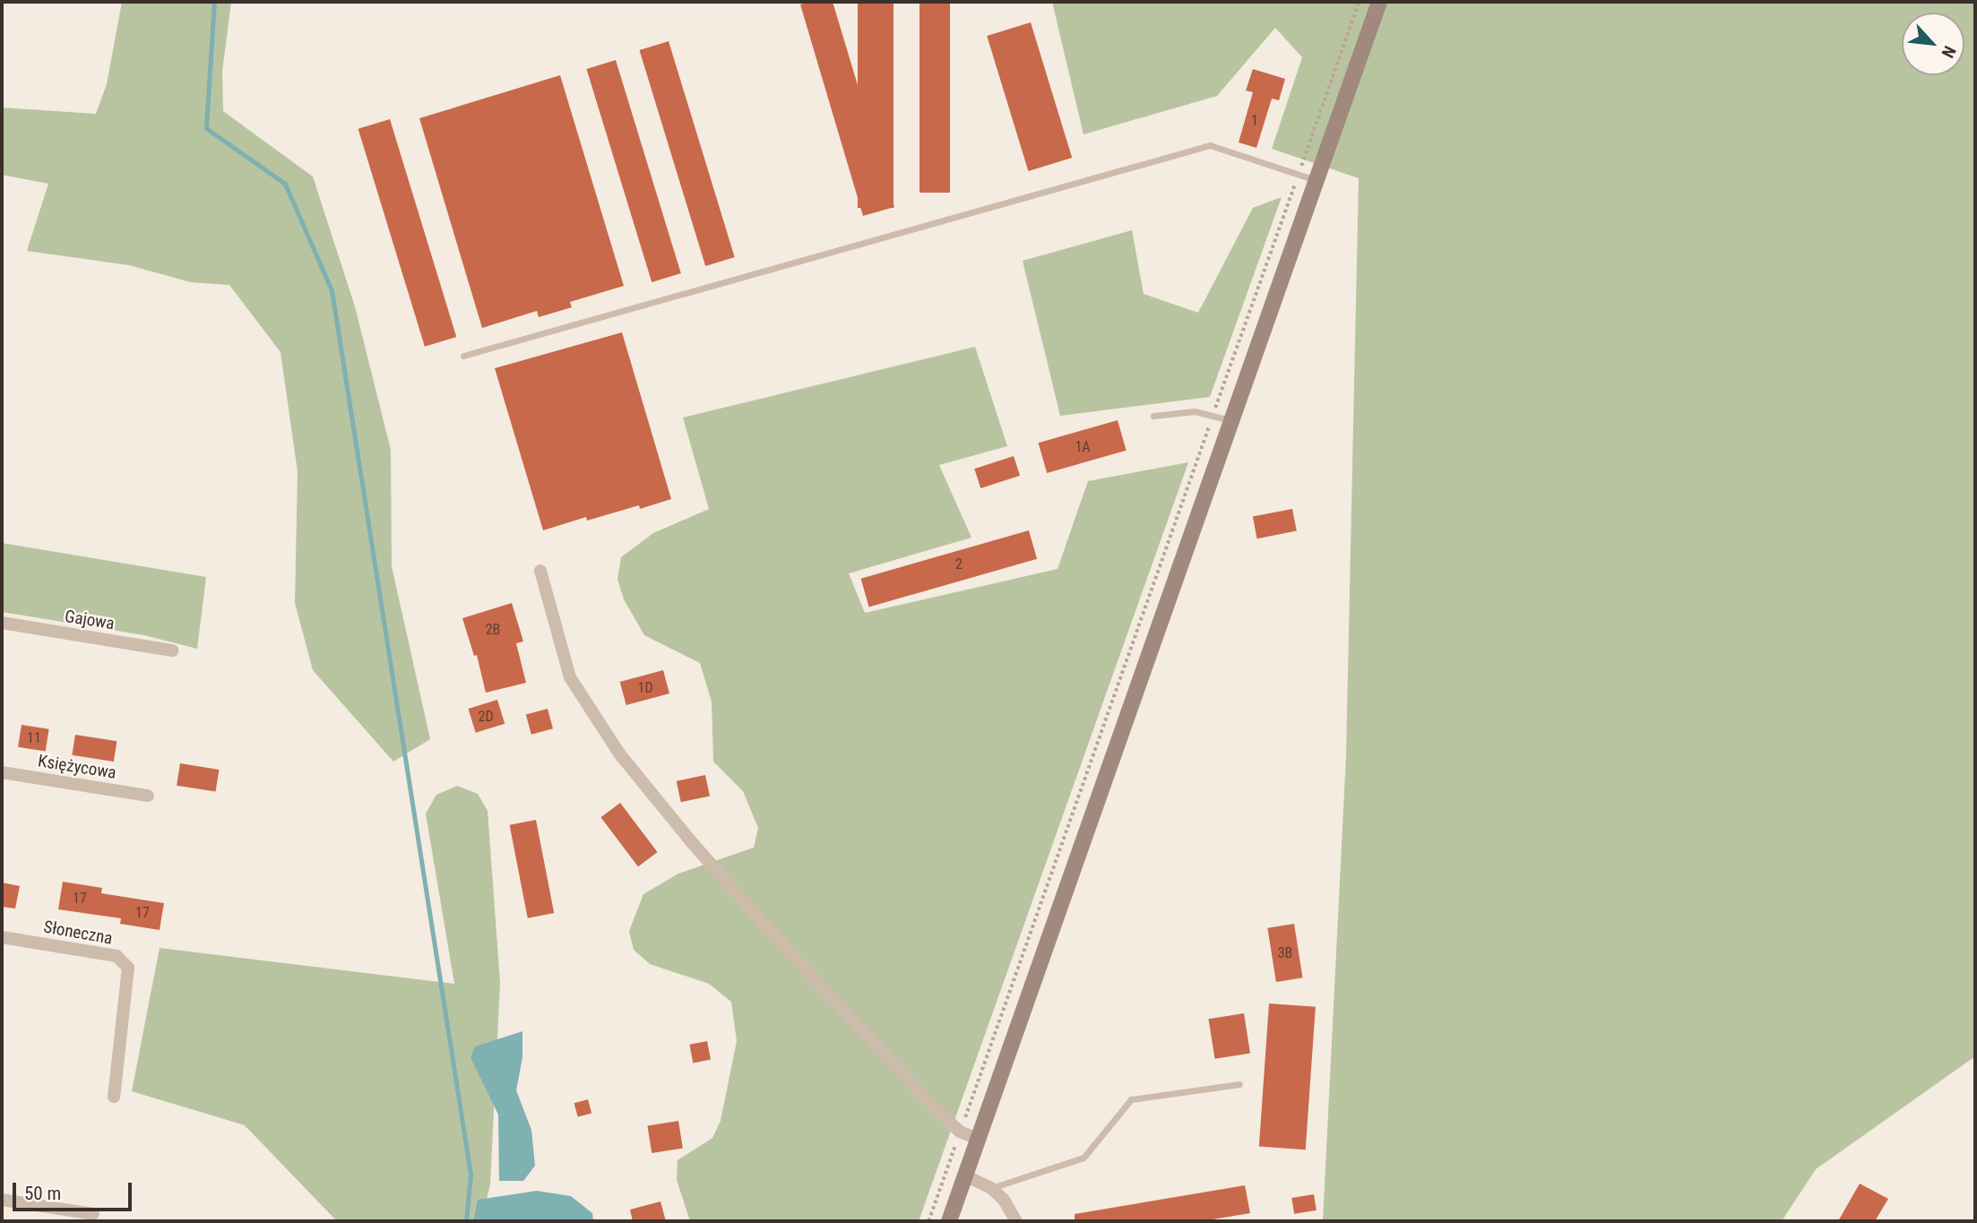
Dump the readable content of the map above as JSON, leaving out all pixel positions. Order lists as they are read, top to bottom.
{
  "streets": {
    "street": ["Gajowa", "Księżycowa", "Słoneczna"]
  },
  "house_numbers": [
    "1",
    "1A",
    "2",
    "2B",
    "1D",
    "2D",
    "11",
    "17",
    "17",
    "3B"
  ],
  "scale_bar": "50 m",
  "north": "bottom right"
}
